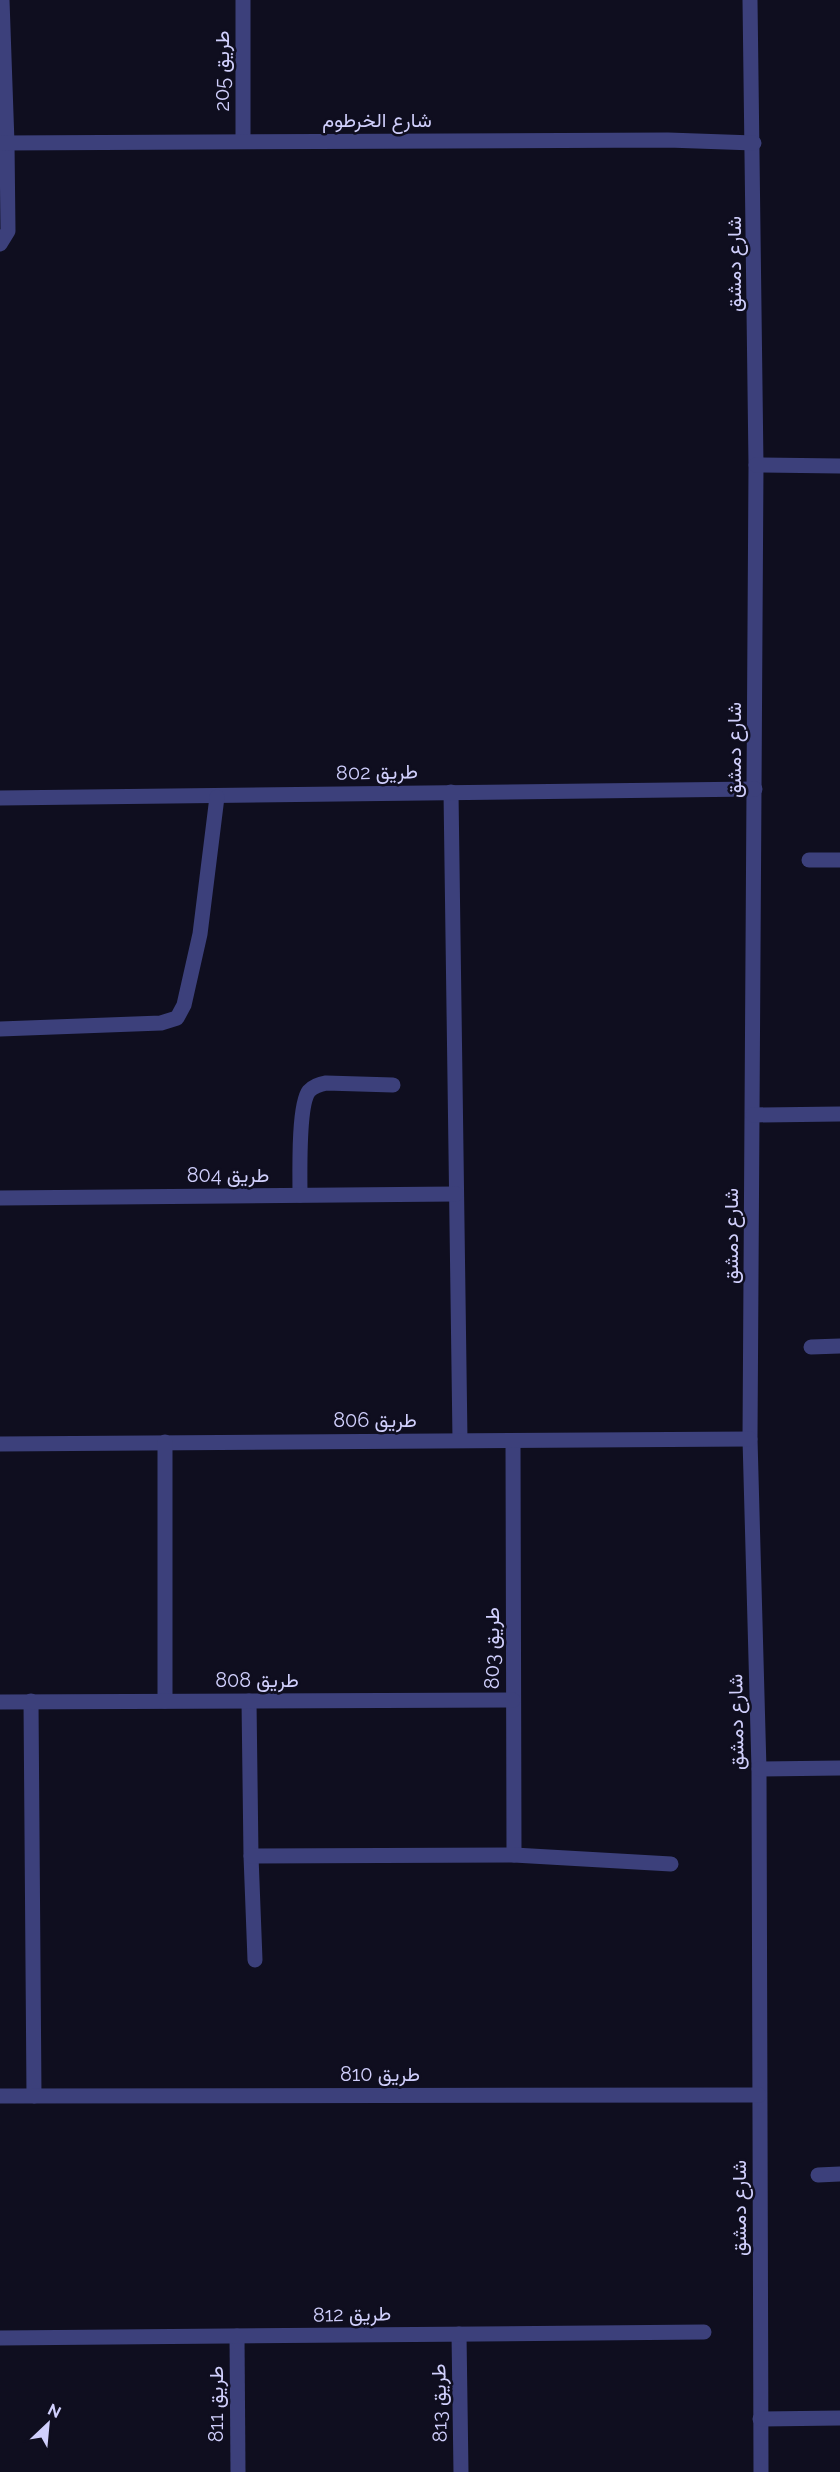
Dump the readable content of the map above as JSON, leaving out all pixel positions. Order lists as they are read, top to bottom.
{
  "streets": {
    "street": [
      "طريق 205",
      "شارع الخرطوم",
      "شارع دمشق",
      "طريق 802",
      "طريق 804",
      "طريق 806",
      "طريق 803",
      "طريق 808",
      "طريق 810",
      "طريق 812",
      "طريق 813",
      "طريق 811"
    ]
  },
  "crossings": [
    ["طريق 205", "شارع الخرطوم"],
    ["شارع الخرطوم", "شارع دمشق"],
    ["شارع دمشق", "طريق 802"],
    ["شارع دمشق", "طريق 806"],
    ["شارع دمشق", "طريق 810"],
    ["طريق 806", "طريق 803"],
    ["طريق 803", "طريق 808"],
    ["طريق 812", "طريق 813"],
    ["طريق 812", "طريق 811"]
  ],
  "north": "top right"
}
